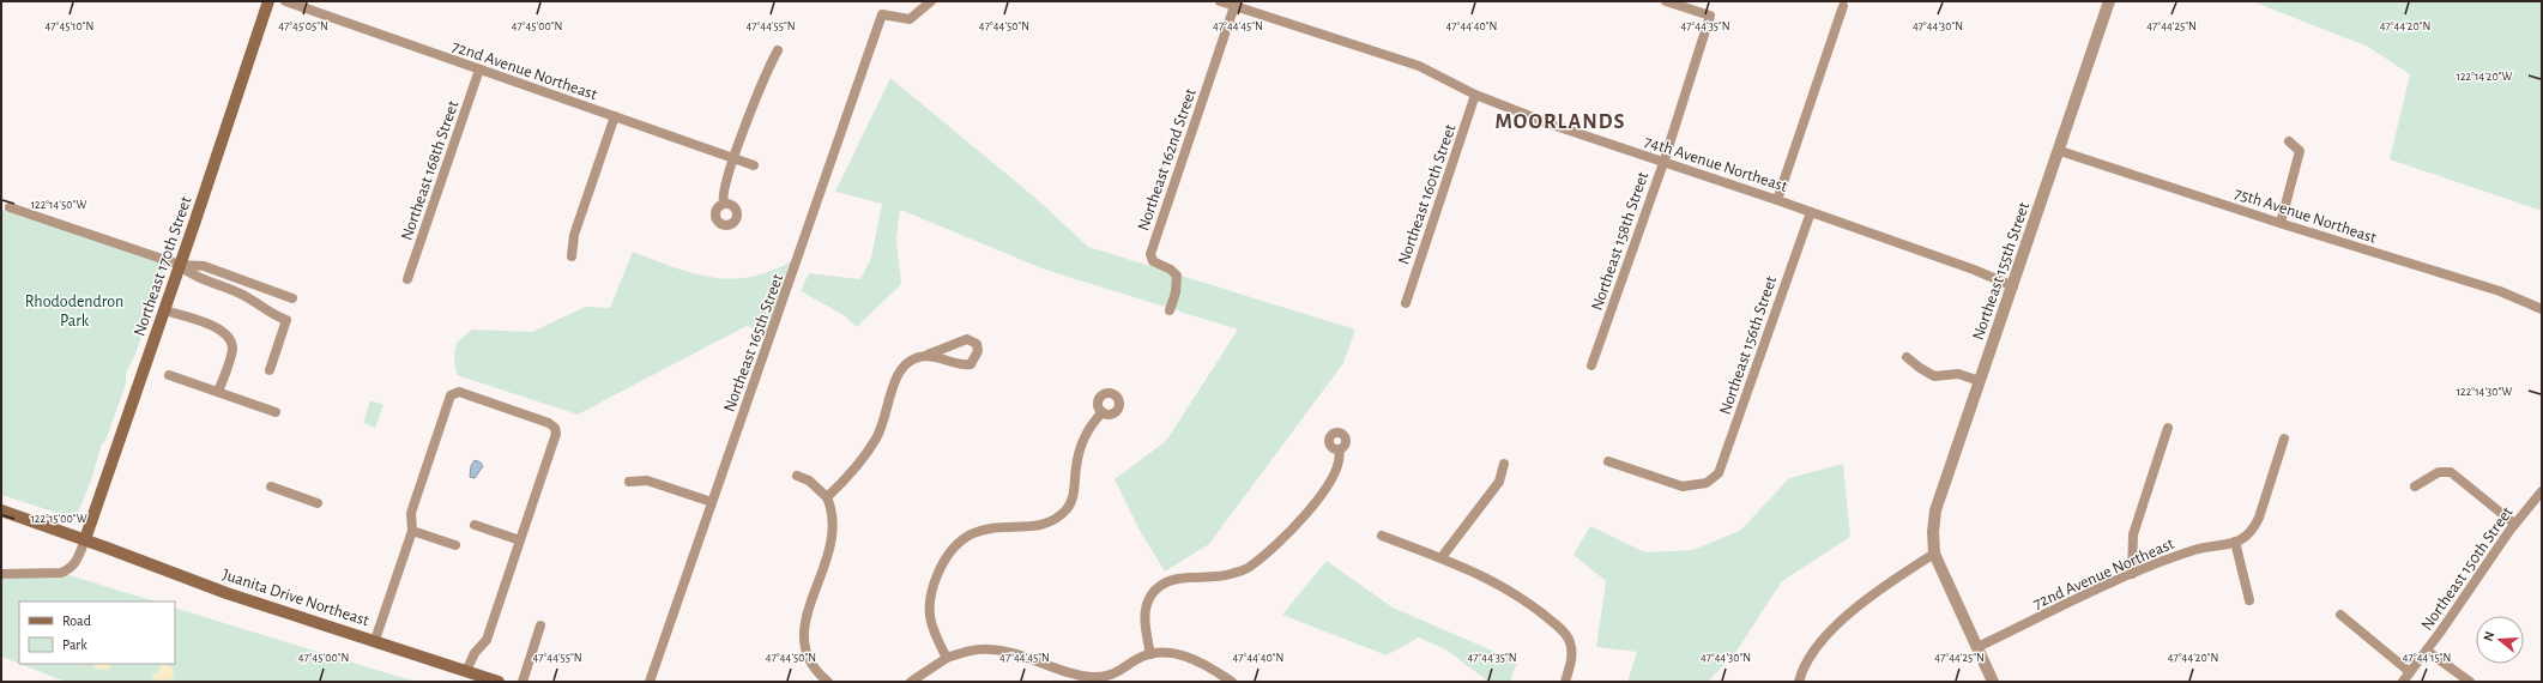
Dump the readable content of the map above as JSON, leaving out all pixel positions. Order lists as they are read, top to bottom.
{
  "streets": {
    "main road": ["Northeast 170th Street", "Juanita Drive Northeast"],
    "street": [
      "72nd Avenue Northeast",
      "Northeast 162nd Street",
      "74th Avenue Northeast",
      "Northeast 168th Street",
      "Northeast 160th Street",
      "75th Avenue Northeast",
      "Northeast 158th Street",
      "Northeast 155th Street",
      "Northeast 165th Street",
      "Northeast 156th Street",
      "Northeast 150th Street"
    ]
  },
  "crossings": [
    ["72nd Avenue Northeast", "Northeast 168th Street"],
    ["Northeast 162nd Street", "74th Avenue Northeast"],
    ["74th Avenue Northeast", "Northeast 160th Street"],
    ["74th Avenue Northeast", "Northeast 158th Street"],
    ["74th Avenue Northeast", "Northeast 155th Street"],
    ["74th Avenue Northeast", "Northeast 156th Street"],
    ["75th Avenue Northeast", "Northeast 155th Street"],
    ["Northeast 170th Street", "Juanita Drive Northeast"]
  ],
  "districts": ["MOORLANDS"],
  "parks": ["Rhododendron Park"],
  "legend": ["Road", "Park"],
  "north": "left",
  "coordinates": [
    "47°45'10\"N",
    "47°45'05\"N",
    "47°45'00\"N",
    "47°44'55\"N",
    "47°44'50\"N",
    "47°44'45\"N",
    "47°44'40\"N",
    "47°44'35\"N",
    "47°44'30\"N",
    "47°44'25\"N",
    "47°44'20\"N",
    "122°14'20\"W",
    "122°14'50\"W",
    "122°14'30\"W",
    "122°15'00\"W",
    "47°44'15\"N"
  ]
}
